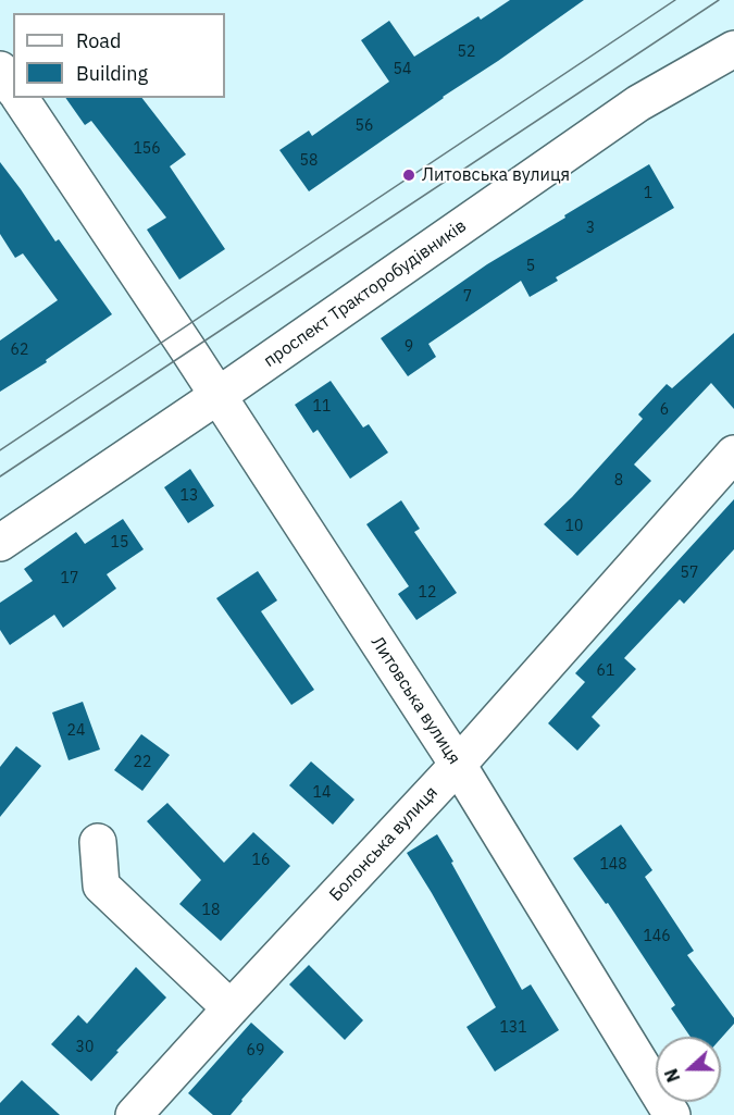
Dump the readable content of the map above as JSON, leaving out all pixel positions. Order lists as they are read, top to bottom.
{
  "streets": {
    "street": ["проспект Тракторобудівників", "Литовська вулиця", "Болонська вулиця"]
  },
  "crossings": [
    ["проспект Тракторобудівників", "Литовська вулиця"],
    ["Литовська вулиця", "Болонська вулиця"]
  ],
  "places": ["Литовська вулиця"],
  "house_numbers": [
    "52",
    "54",
    "56",
    "156",
    "58",
    "1",
    "3",
    "5",
    "7",
    "9",
    "62",
    "11",
    "6",
    "8",
    "13",
    "10",
    "15",
    "57",
    "17",
    "12",
    "61",
    "24",
    "22",
    "14",
    "16",
    "148",
    "18",
    "146",
    "131",
    "30",
    "69"
  ],
  "legend": ["Road", "Building"],
  "north": "left"
}
